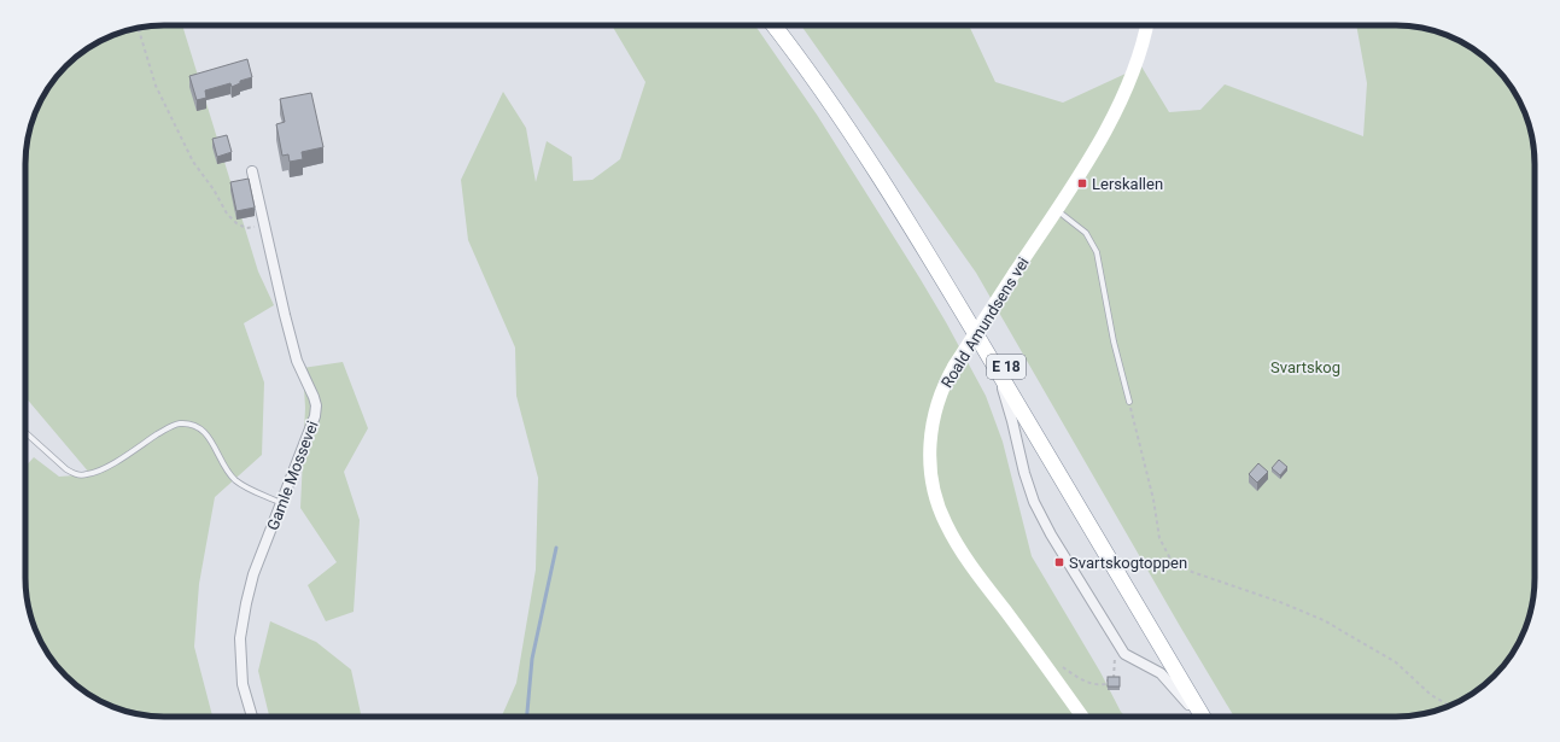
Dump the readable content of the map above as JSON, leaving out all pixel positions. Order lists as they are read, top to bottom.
{
  "streets": {
    "highway": ["E 18"],
    "main road": ["Roald Amundsens vei"],
    "street": ["Gamle Mossevei"]
  },
  "parks": ["Svartskog"],
  "places": {
    "transit": ["Lerskallen", "Svartskogtoppen"]
  }
}
